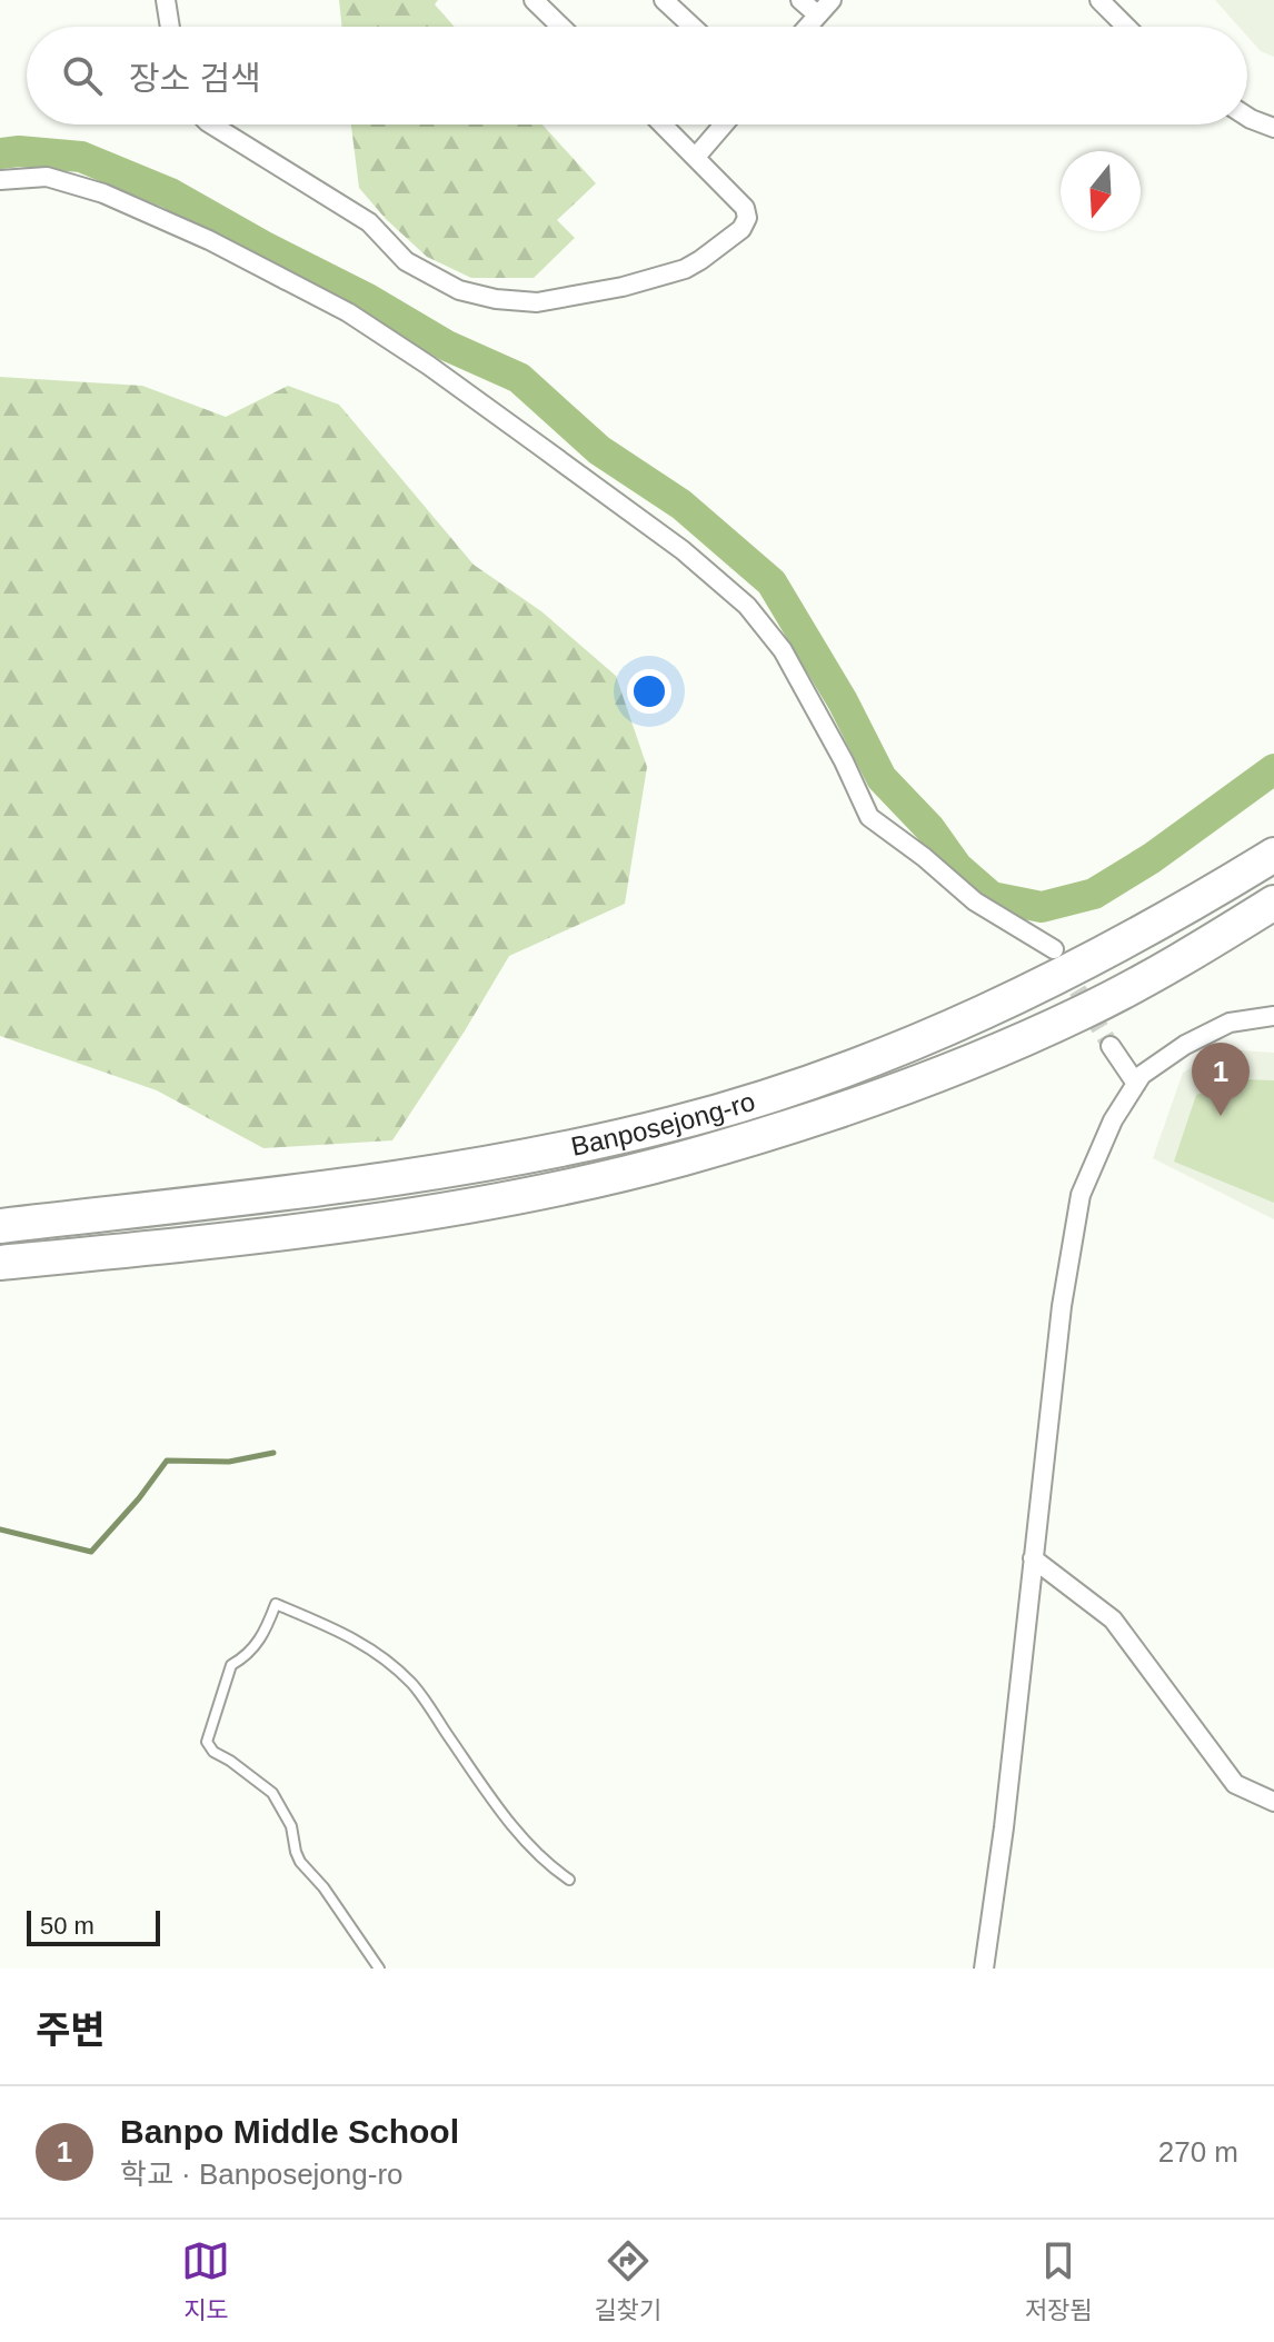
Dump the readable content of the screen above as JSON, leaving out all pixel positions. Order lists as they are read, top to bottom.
{
  "streets": {
    "highway": ["Banposejong-ro"]
  },
  "scale_bar": "50 m",
  "north": "bottom",
  "page": {
    "search": "장소 검색",
    "pins": "1",
    "scale": "50 m",
    "heading": "주변",
    "list": [
      {
        "mark": "1",
        "name": "Banpo Middle School",
        "note": "학교 · Banposejong-ro",
        "value": "270 m"
      }
    ],
    "nav": ["지도", "길찾기", "저장됨"]
  }
}
